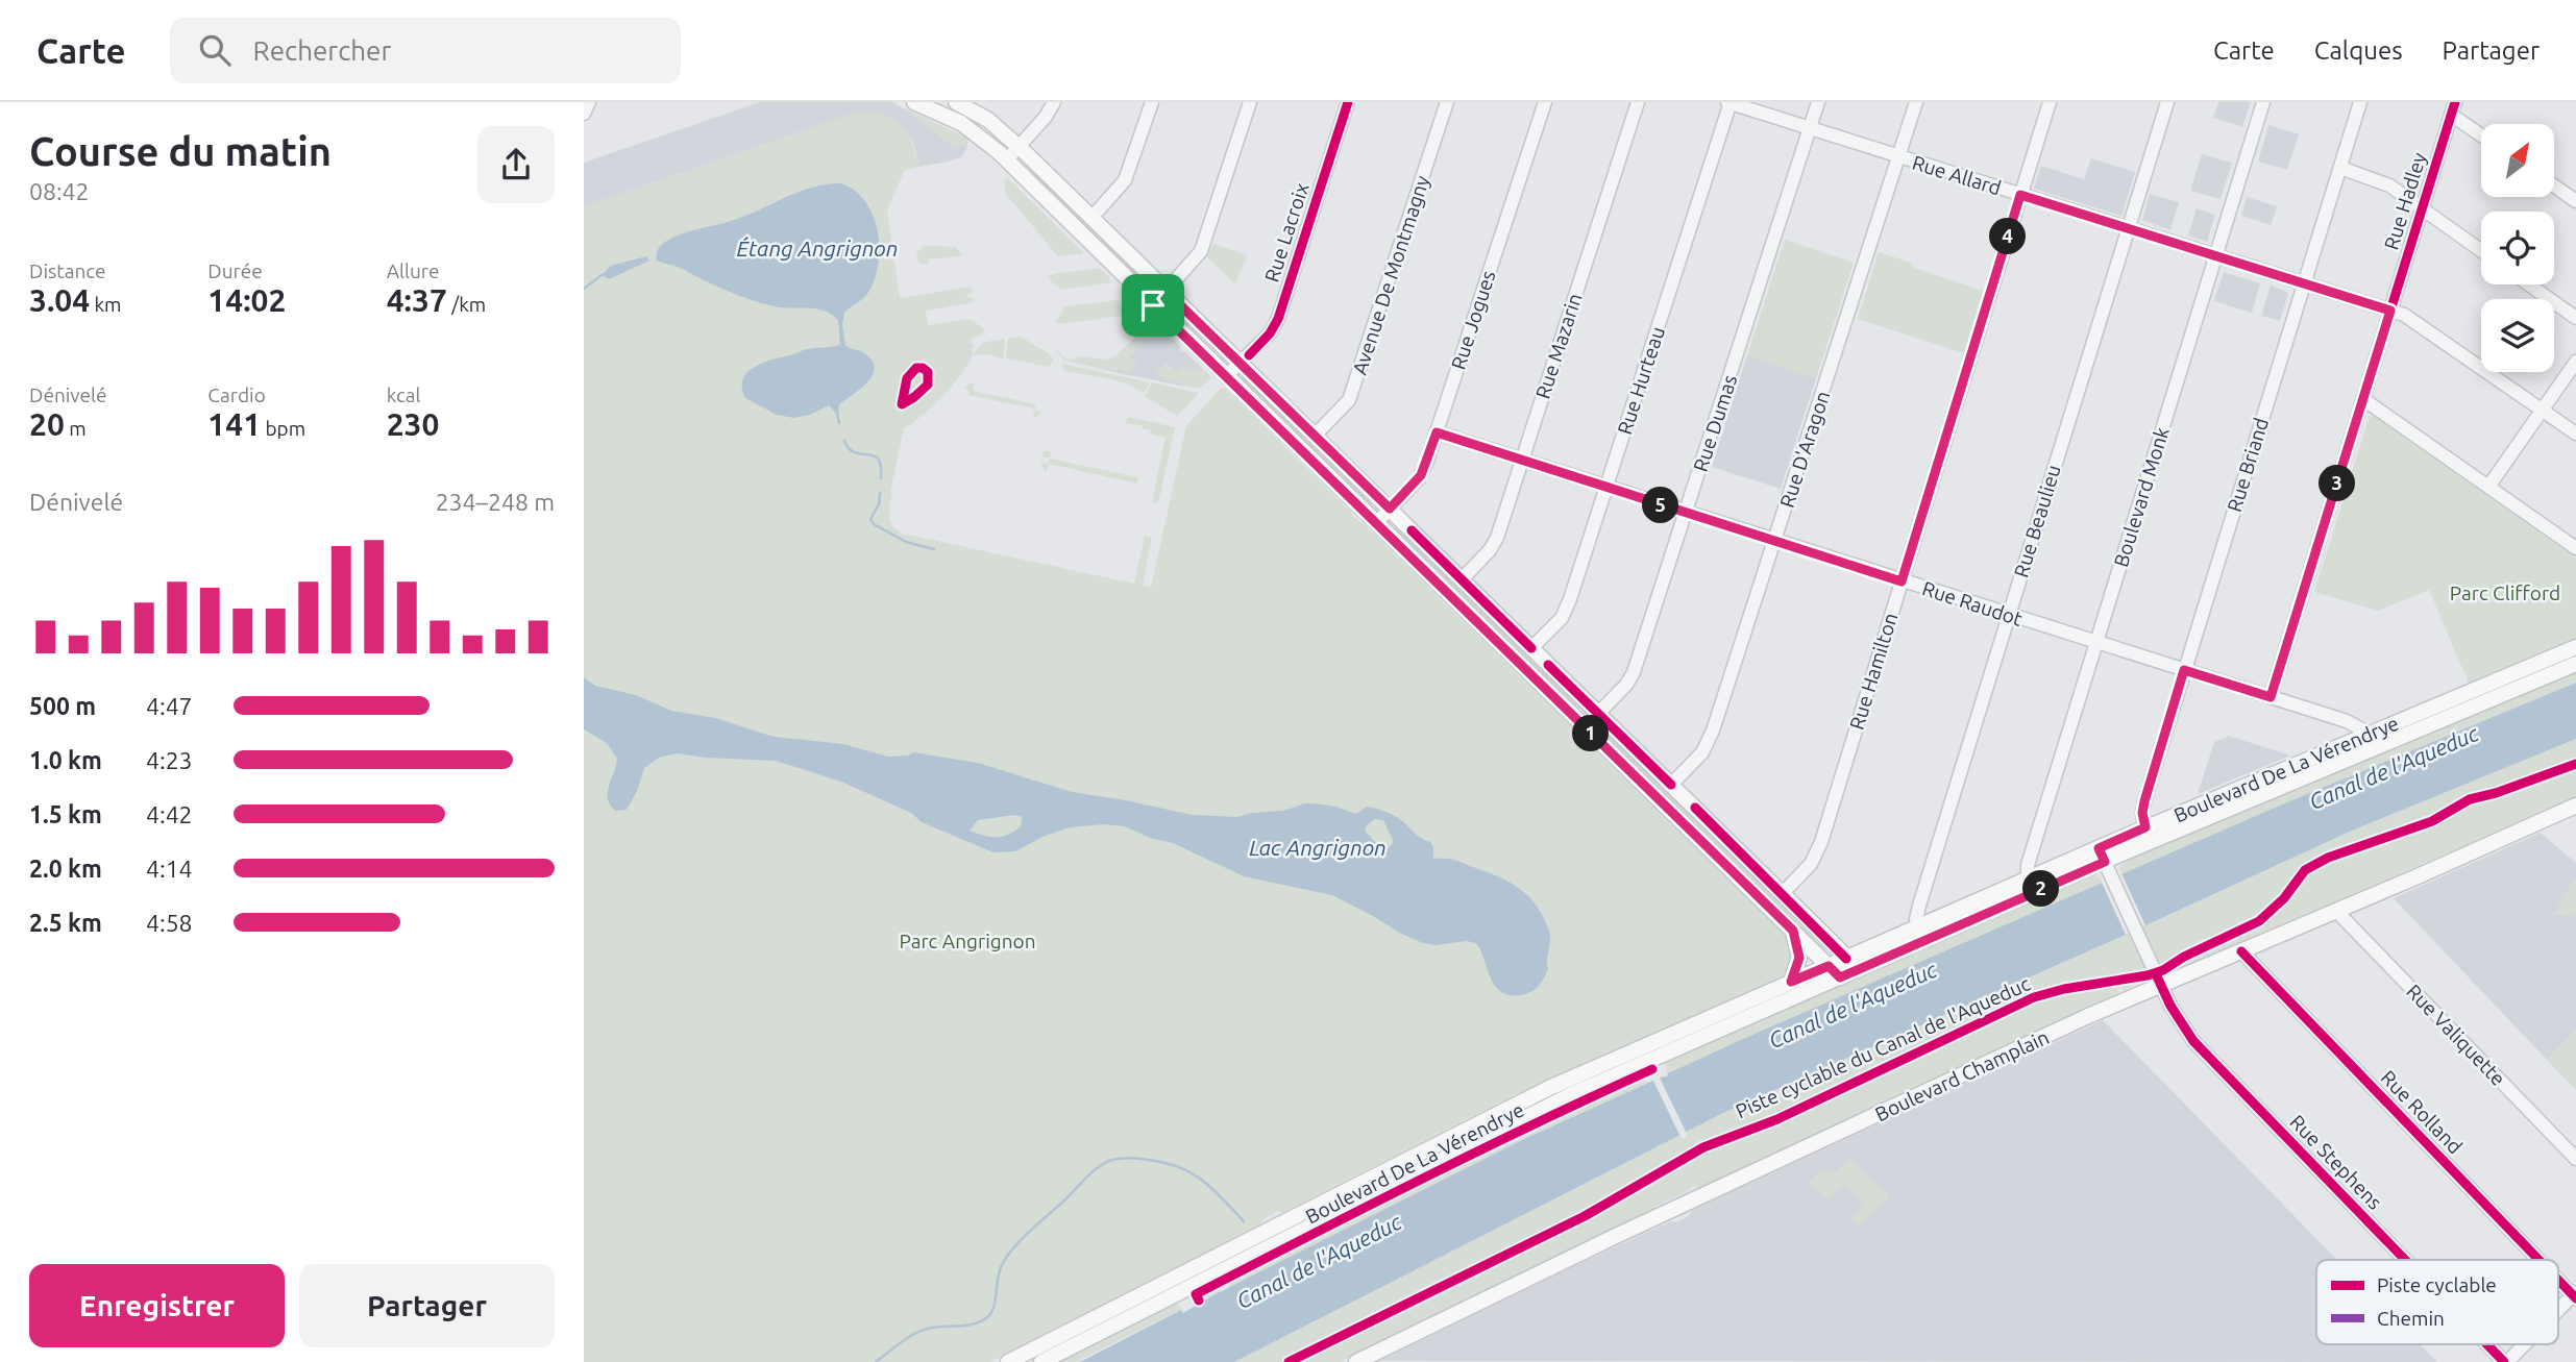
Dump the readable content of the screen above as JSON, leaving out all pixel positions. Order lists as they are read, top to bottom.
{
  "streets": {
    "main road": ["Boulevard De La Vérendrye", "Boulevard Champlain"],
    "street": [
      "Rue Allard",
      "Rue Hadley",
      "Rue Lacroix",
      "Avenue De Montmagny",
      "Rue Jogues",
      "Rue Mazarin",
      "Rue Hurteau",
      "Rue Dumas",
      "Rue D'Aragon",
      "Rue Briand",
      "Boulevard Monk",
      "Rue Beaulieu",
      "Rue Raudot",
      "Rue Hamilton",
      "Rue Valiquette",
      "Rue Rolland",
      "Rue Stephens"
    ],
    "cycle path": ["Piste cyclable du Canal de l'Aqueduc"]
  },
  "crossings": [
    ["Rue Allard", "Rue Hadley"],
    ["Rue Allard", "Rue Hurteau"],
    ["Rue Allard", "Rue Dumas"],
    ["Rue Allard", "Rue D'Aragon"],
    ["Rue Allard", "Rue Briand"],
    ["Rue Allard", "Boulevard Monk"],
    ["Rue Allard", "Rue Beaulieu"],
    ["Rue Allard", "Rue Hamilton"],
    ["Rue Hadley", "Rue Raudot"],
    ["Rue Jogues", "Rue Raudot"],
    ["Rue Mazarin", "Rue Raudot"],
    ["Rue Hurteau", "Rue Raudot"],
    ["Rue Dumas", "Rue Raudot"],
    ["Rue D'Aragon", "Rue Raudot"],
    ["Rue Briand", "Rue Raudot"],
    ["Rue Briand", "Boulevard De La Vérendrye"],
    ["Boulevard Monk", "Rue Raudot"],
    ["Boulevard Monk", "Boulevard De La Vérendrye"],
    ["Rue Beaulieu", "Rue Raudot"],
    ["Rue Beaulieu", "Boulevard De La Vérendrye"],
    ["Rue Raudot", "Rue Hamilton"],
    ["Rue Raudot", "Boulevard De La Vérendrye"],
    ["Boulevard De La Vérendrye", "Rue Stephens"],
    ["Rue Valiquette", "Boulevard Champlain"],
    ["Boulevard Champlain", "Rue Rolland"],
    ["Boulevard Champlain", "Rue Stephens"]
  ],
  "water": ["Étang Angrignon", "Canal de l'Aqueduc", "Lac Angrignon"],
  "parks": ["Parc Clifford", "Parc Angrignon"],
  "legend": ["Piste cyclable", "Chemin"],
  "north": "top right",
  "page": {
    "header": "Carte",
    "search": "Rechercher",
    "nav": ["Carte", "Calques", "Partager"],
    "heading": ["Course du matin", "08:42"],
    "pins": [
      "4",
      "3",
      "5",
      "1",
      "2"
    ],
    "stats": [
      ["Distance", "3.04 km"],
      ["Durée", "14:02"],
      ["Allure", "4:37 /km"],
      ["Dénivelé", "20 m"],
      ["Cardio", "141 bpm"],
      ["kcal", "230"]
    ],
    "chart": ["Dénivelé", "234–248 m"],
    "list": [
      {
        "name": "500 m",
        "note": "4:47"
      },
      {
        "name": "1.0 km",
        "note": "4:23"
      },
      {
        "name": "1.5 km",
        "note": "4:42"
      },
      {
        "name": "2.0 km",
        "note": "4:14"
      },
      {
        "name": "2.5 km",
        "note": "4:58"
      }
    ],
    "buttons": ["Enregistrer", "Partager"]
  }
}
